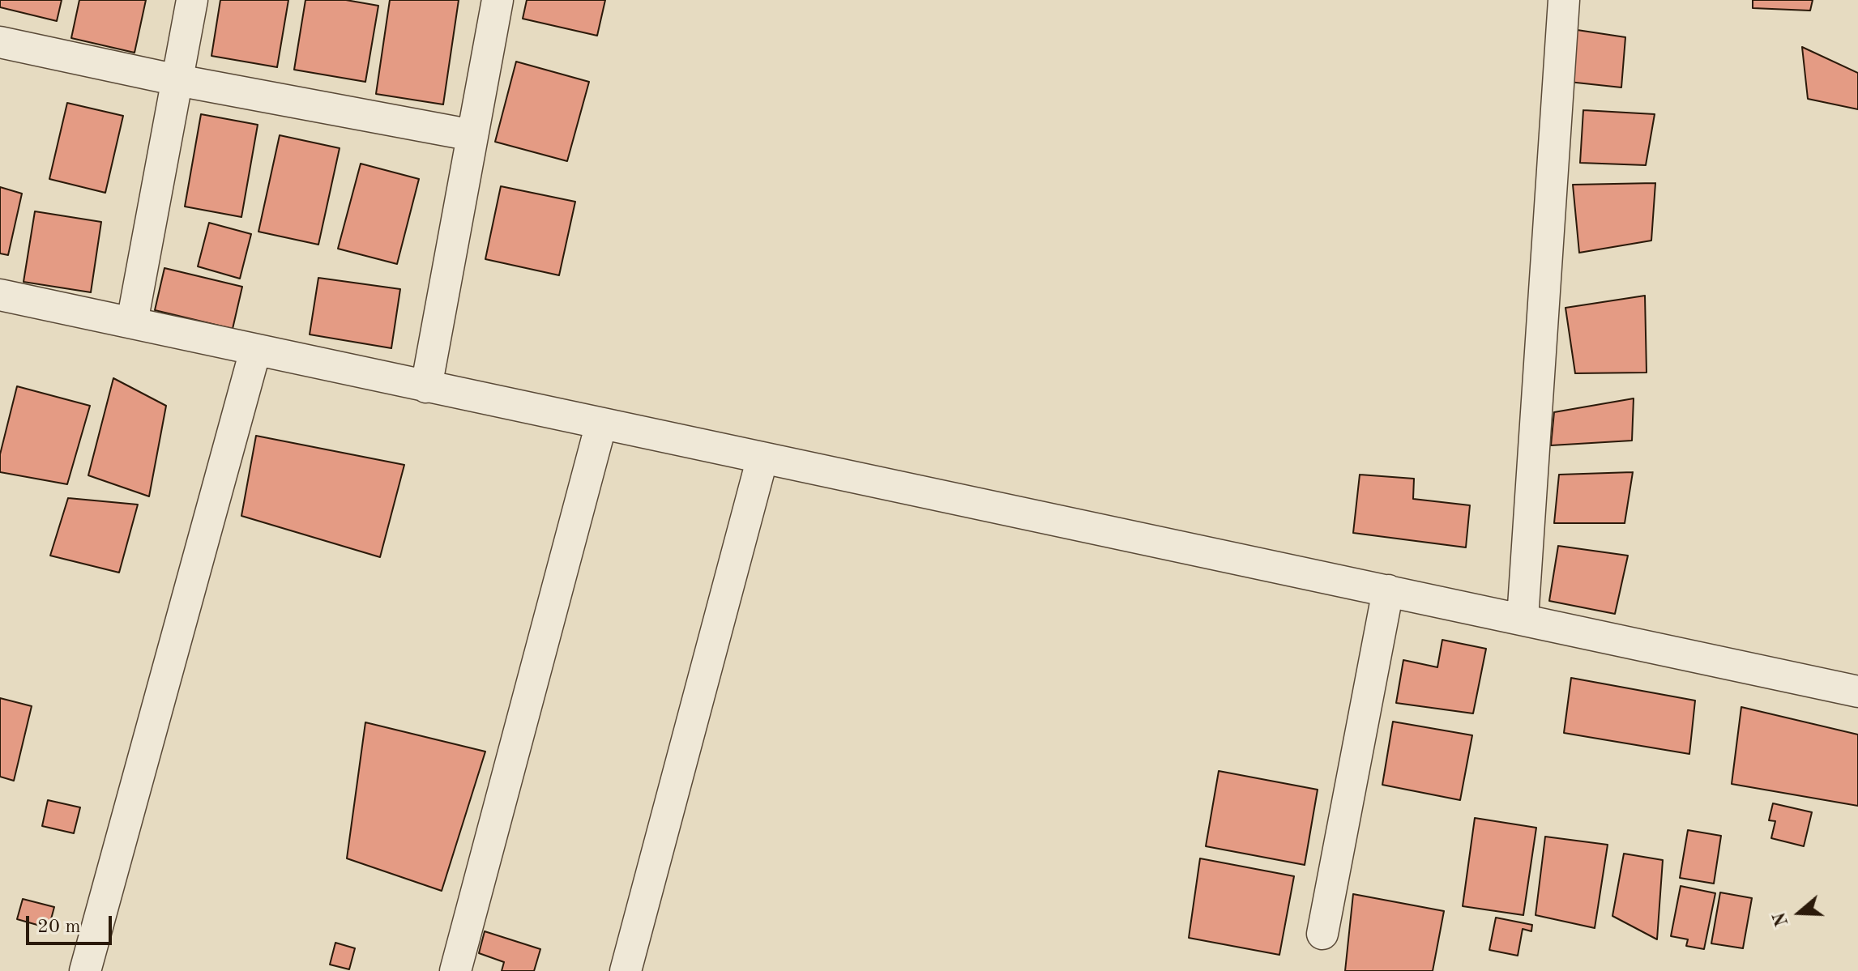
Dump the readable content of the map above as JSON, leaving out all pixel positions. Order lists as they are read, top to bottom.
{
  "scale_bar": "20 m",
  "north": "left"
}
